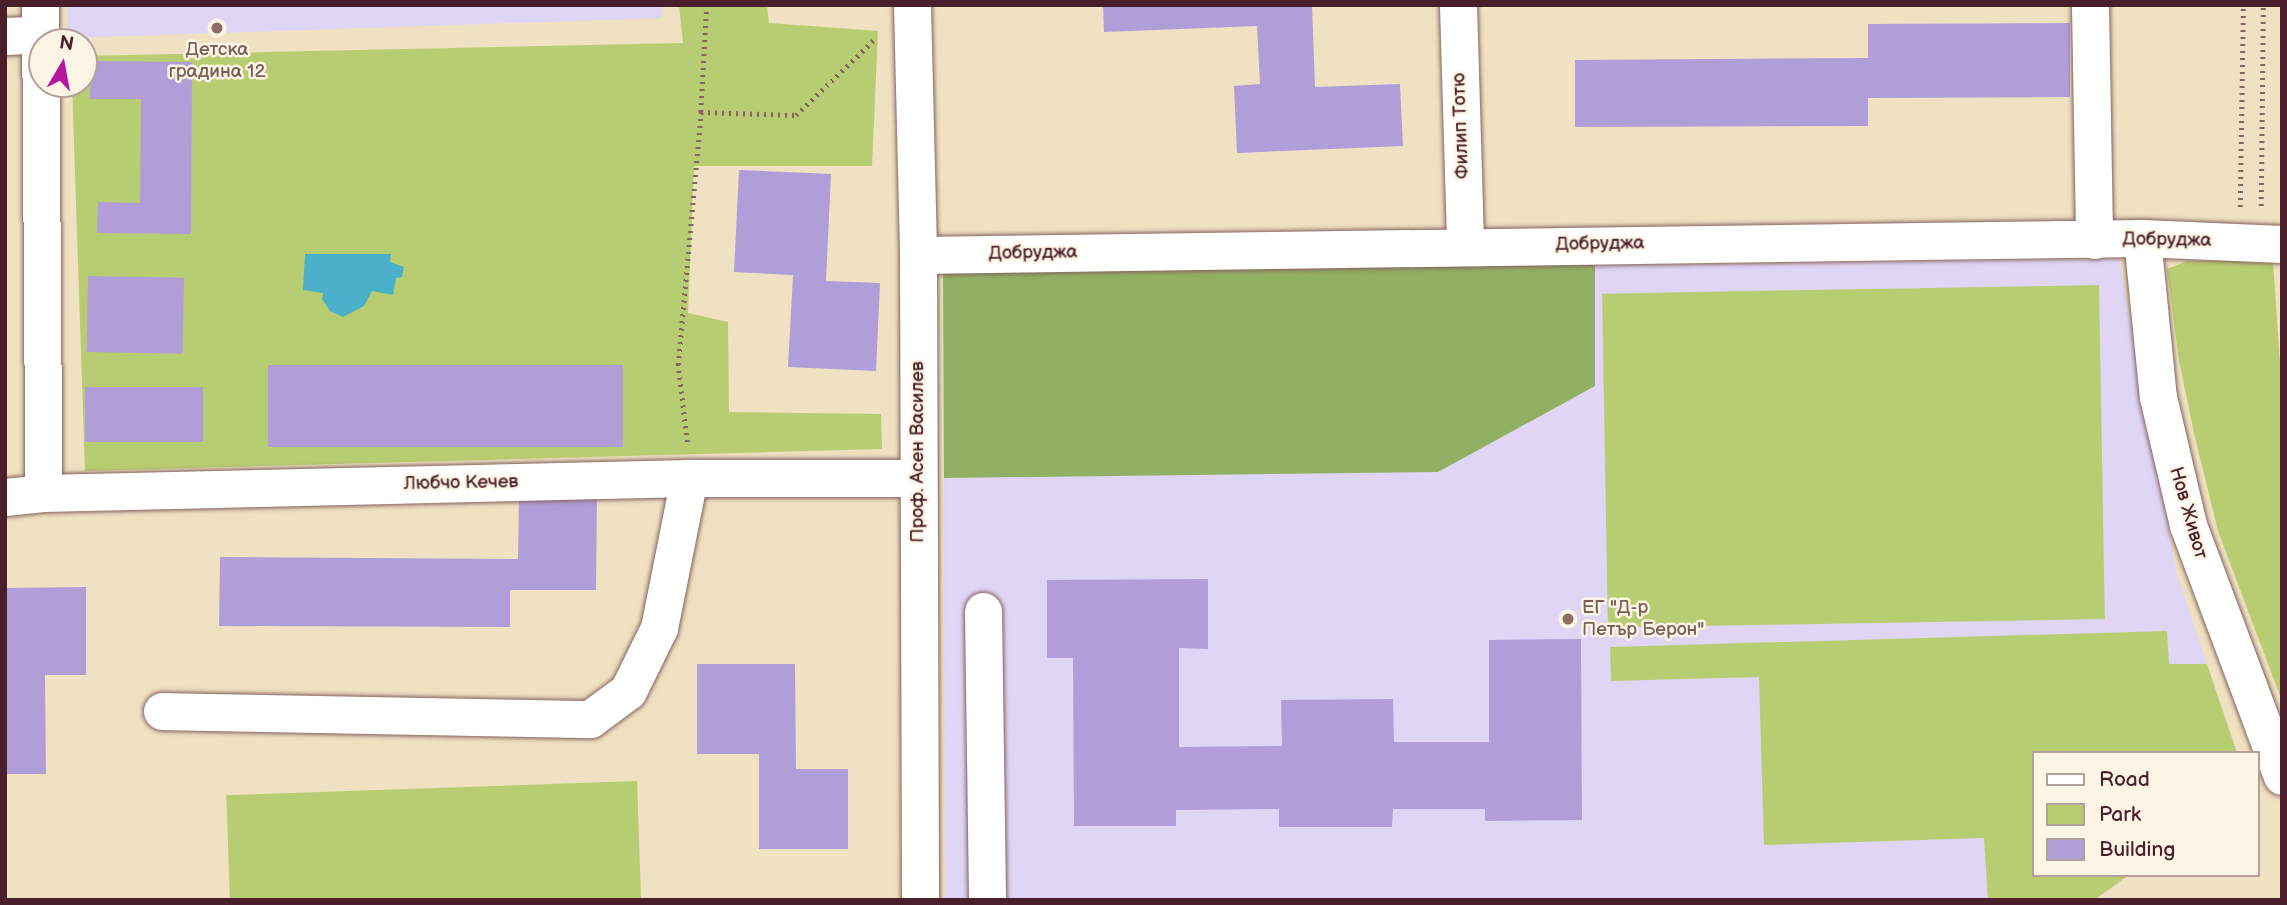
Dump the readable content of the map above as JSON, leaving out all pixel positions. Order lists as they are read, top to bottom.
{
  "streets": {
    "street": [
      "Филип Тотю",
      "Добруджа",
      "Проф. Асен Василев",
      "Любчо Кечев",
      "Нов Живот"
    ]
  },
  "crossings": [
    ["Филип Тотю", "Добруджа"],
    ["Добруджа", "Проф. Асен Василев"],
    ["Добруджа", "Нов Живот"],
    ["Проф. Асен Василев", "Любчо Кечев"]
  ],
  "places": ["Детска градина 12", "ЕГ \"Д-р Петър Берон\""],
  "legend": ["Road", "Park", "Building"],
  "north": "top"
}
